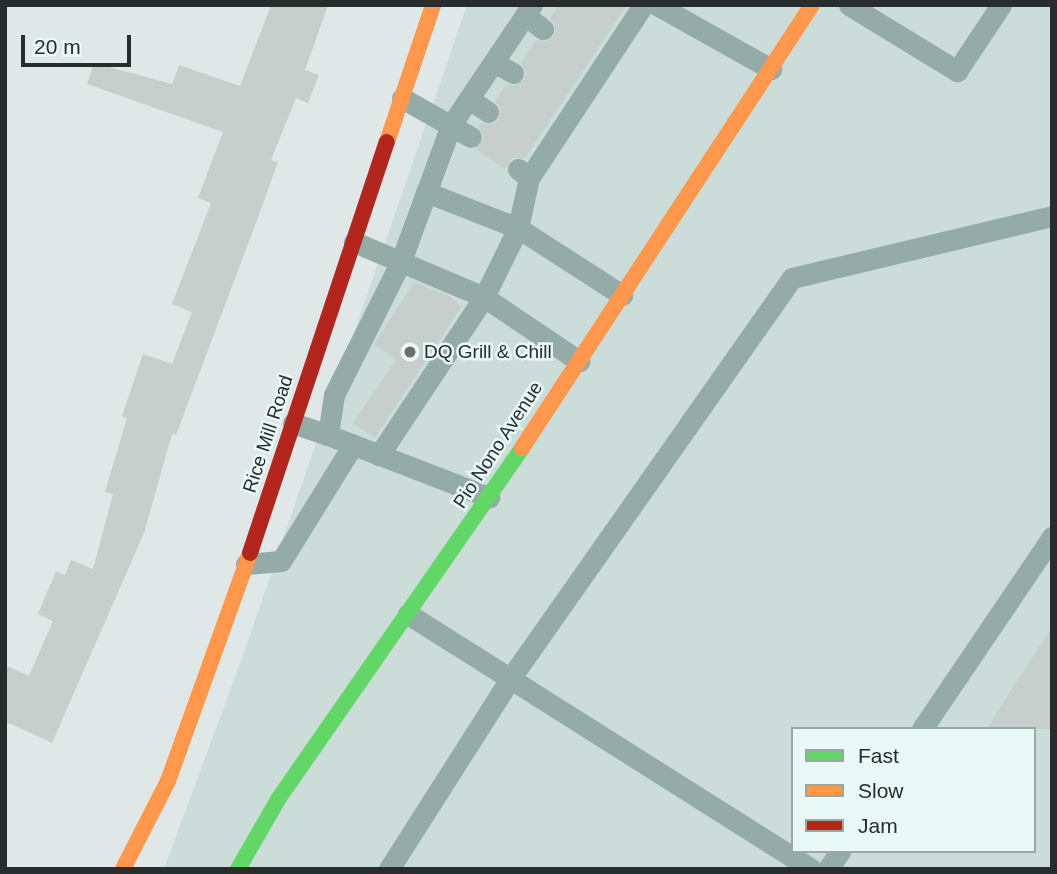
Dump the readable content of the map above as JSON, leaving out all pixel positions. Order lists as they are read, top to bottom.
{
  "streets": {
    "main road": ["Rice Mill Road", "Pio Nono Avenue"]
  },
  "places": ["DQ Grill & Chill"],
  "legend": ["Fast", "Slow", "Jam"],
  "scale_bar": "20 m"
}
